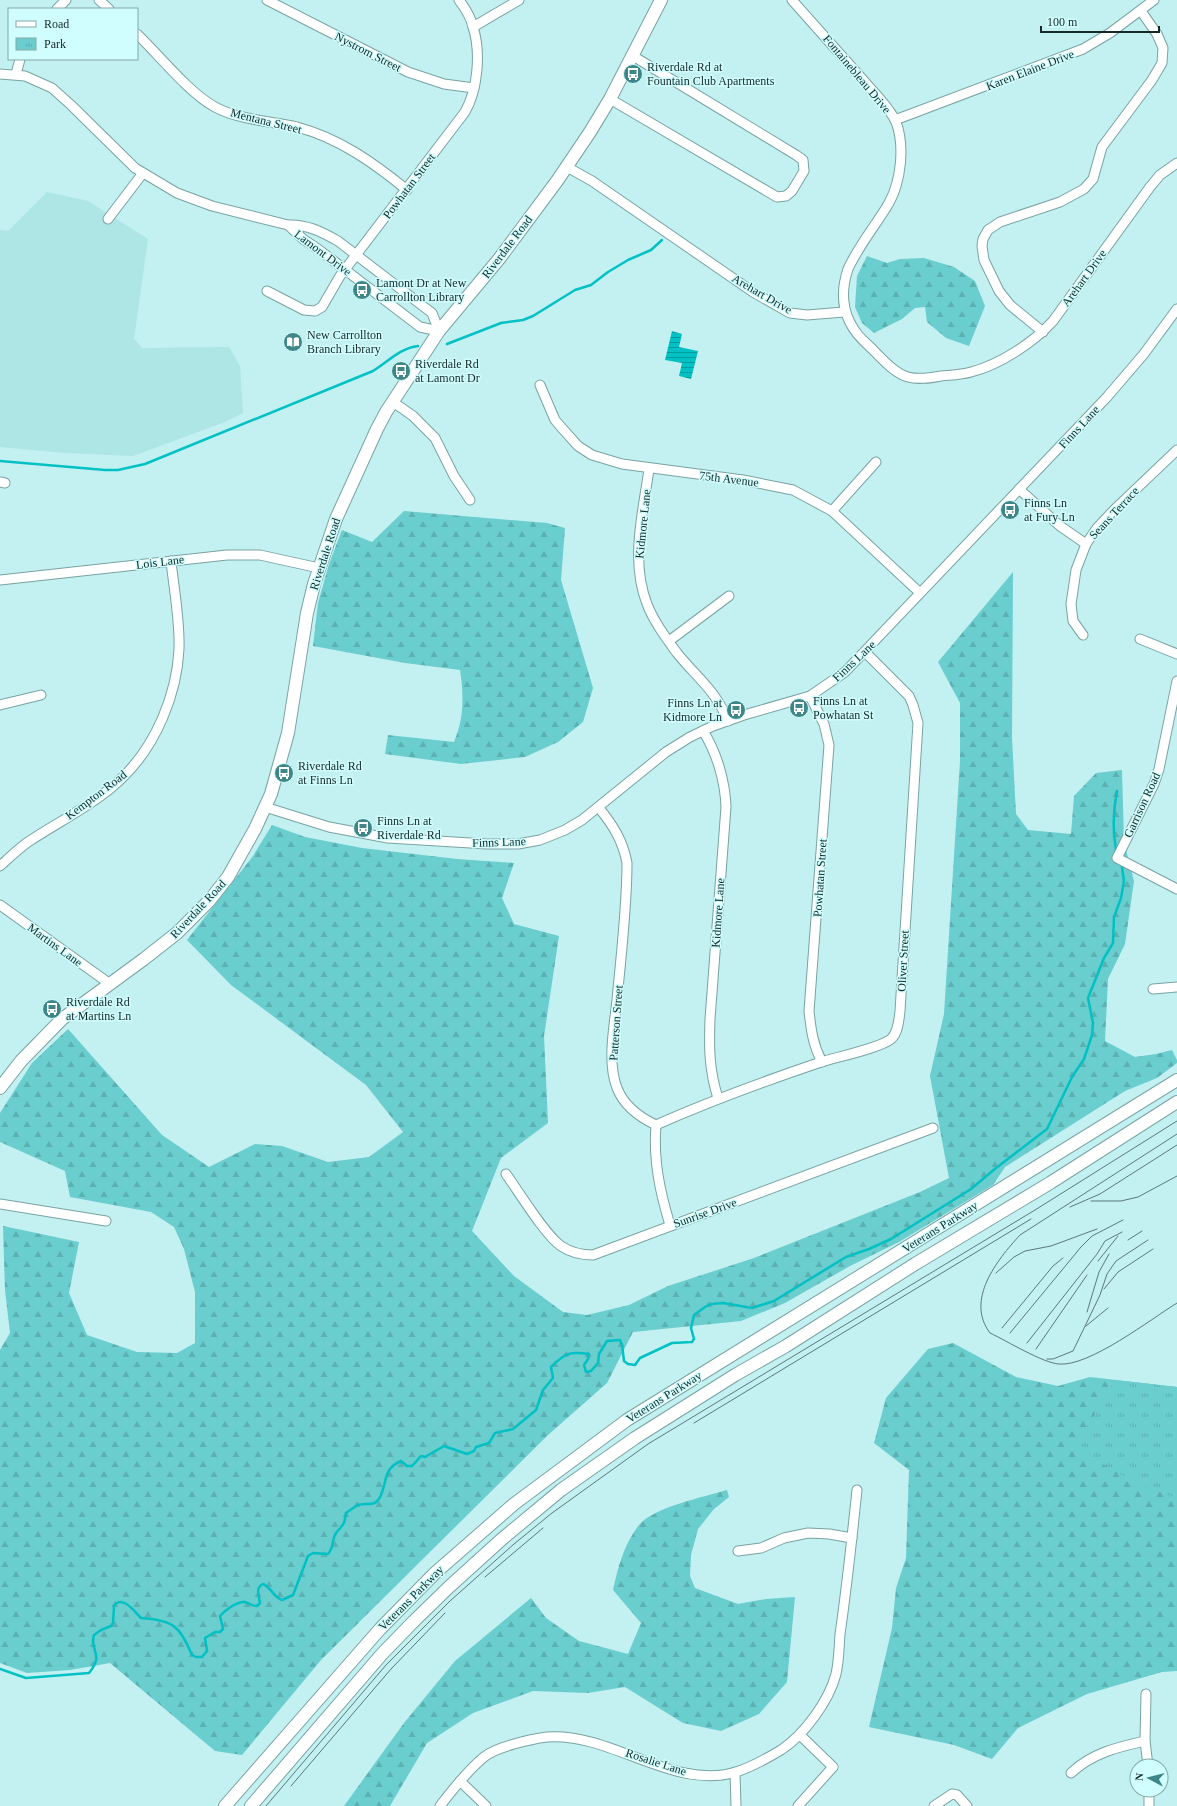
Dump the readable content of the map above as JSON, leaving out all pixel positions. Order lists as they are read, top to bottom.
{
  "streets": {
    "main road": ["Riverdale Road", "Veterans Parkway"],
    "street": [
      "Nystrom Street",
      "Karen Elaine Drive",
      "Fontainebleau Drive",
      "Mentana Street",
      "Powhatan Street",
      "Lamont Drive",
      "Arehart Drive",
      "Finns Lane",
      "75th Avenue",
      "Seans Terrace",
      "Kidmore Lane",
      "Lois Lane",
      "Kempton Road",
      "Garrison Road",
      "Martins Lane",
      "Oliver Street",
      "Patterson Street",
      "Sunrise Drive",
      "Rosalie Lane"
    ]
  },
  "crossings": [
    ["Nystrom Street", "Powhatan Street"],
    ["Karen Elaine Drive", "Fontainebleau Drive"],
    ["Fontainebleau Drive", "Arehart Drive"],
    ["Mentana Street", "Powhatan Street"],
    ["Powhatan Street", "Lamont Drive"],
    ["Powhatan Street", "Finns Lane"],
    ["Powhatan Street", "Oliver Street"],
    ["Riverdale Road", "Lamont Drive"],
    ["Riverdale Road", "Arehart Drive"],
    ["Riverdale Road", "Finns Lane"],
    ["Riverdale Road", "Lois Lane"],
    ["Riverdale Road", "Martins Lane"],
    ["Finns Lane", "75th Avenue"],
    ["Finns Lane", "Kidmore Lane"],
    ["Finns Lane", "Oliver Street"],
    ["Finns Lane", "Patterson Street"],
    ["75th Avenue", "Kidmore Lane"],
    ["Kidmore Lane", "Oliver Street"],
    ["Lois Lane", "Kempton Road"],
    ["Oliver Street", "Patterson Street"]
  ],
  "places": {
    "bus stop": [
      "Riverdale Rd at Fountain Club Apartments",
      "Lamont Dr at New Carrollton Library",
      "Riverdale Rd at Lamont Dr",
      "Finns Ln at Fury Ln",
      "Finns Ln at Powhatan St",
      "Finns Ln at Kidmore Ln",
      "Riverdale Rd at Finns Ln",
      "Finns Ln at Riverdale Rd",
      "Riverdale Rd at Martins Ln"
    ],
    "library": ["New Carrollton Branch Library"]
  },
  "legend": ["Road", "Park"],
  "scale_bar": "100 m",
  "north": "left"
}
